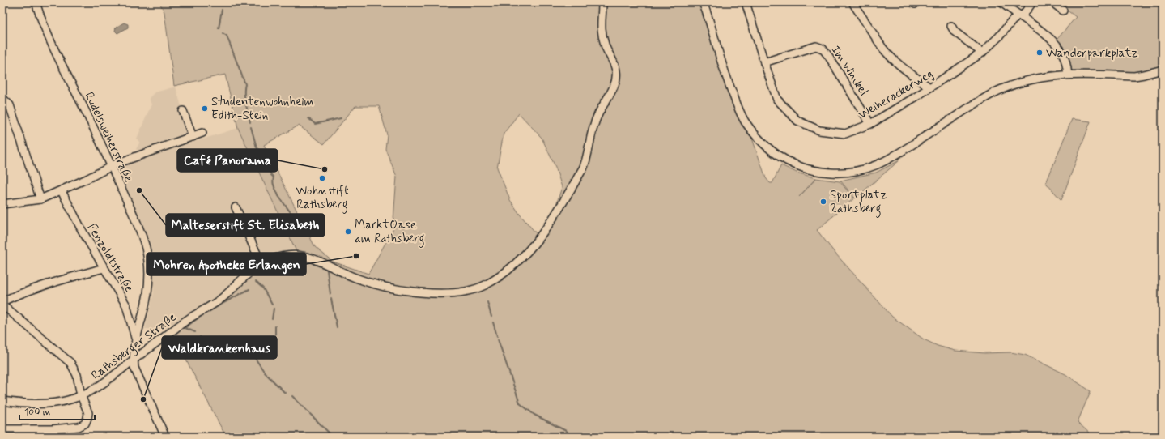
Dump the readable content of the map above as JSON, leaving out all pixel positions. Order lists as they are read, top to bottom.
{
  "streets": {
    "street": [
      "Im Winkel",
      "Weiherackerweg",
      "Rudelsweiherstraße",
      "Penzoldtstraße",
      "Rathsberger Straße"
    ]
  },
  "crossings": [
    ["Im Winkel", "Weiherackerweg"],
    ["Rudelsweiherstraße", "Penzoldtstraße"],
    ["Rudelsweiherstraße", "Rathsberger Straße"]
  ],
  "places": [
    "Wanderparkplatz",
    "Studentenwohnheim Edith-Stein",
    "Café Panorama",
    "Wohnstift Rathsberg",
    "Malteserstift St. Elisabeth",
    "Sportplatz Rathsberg",
    "MarktOase am Rathsberg",
    "Mohren Apotheke Erlangen",
    "Waldkrankenhaus"
  ],
  "scale_bar": "100 m"
}
